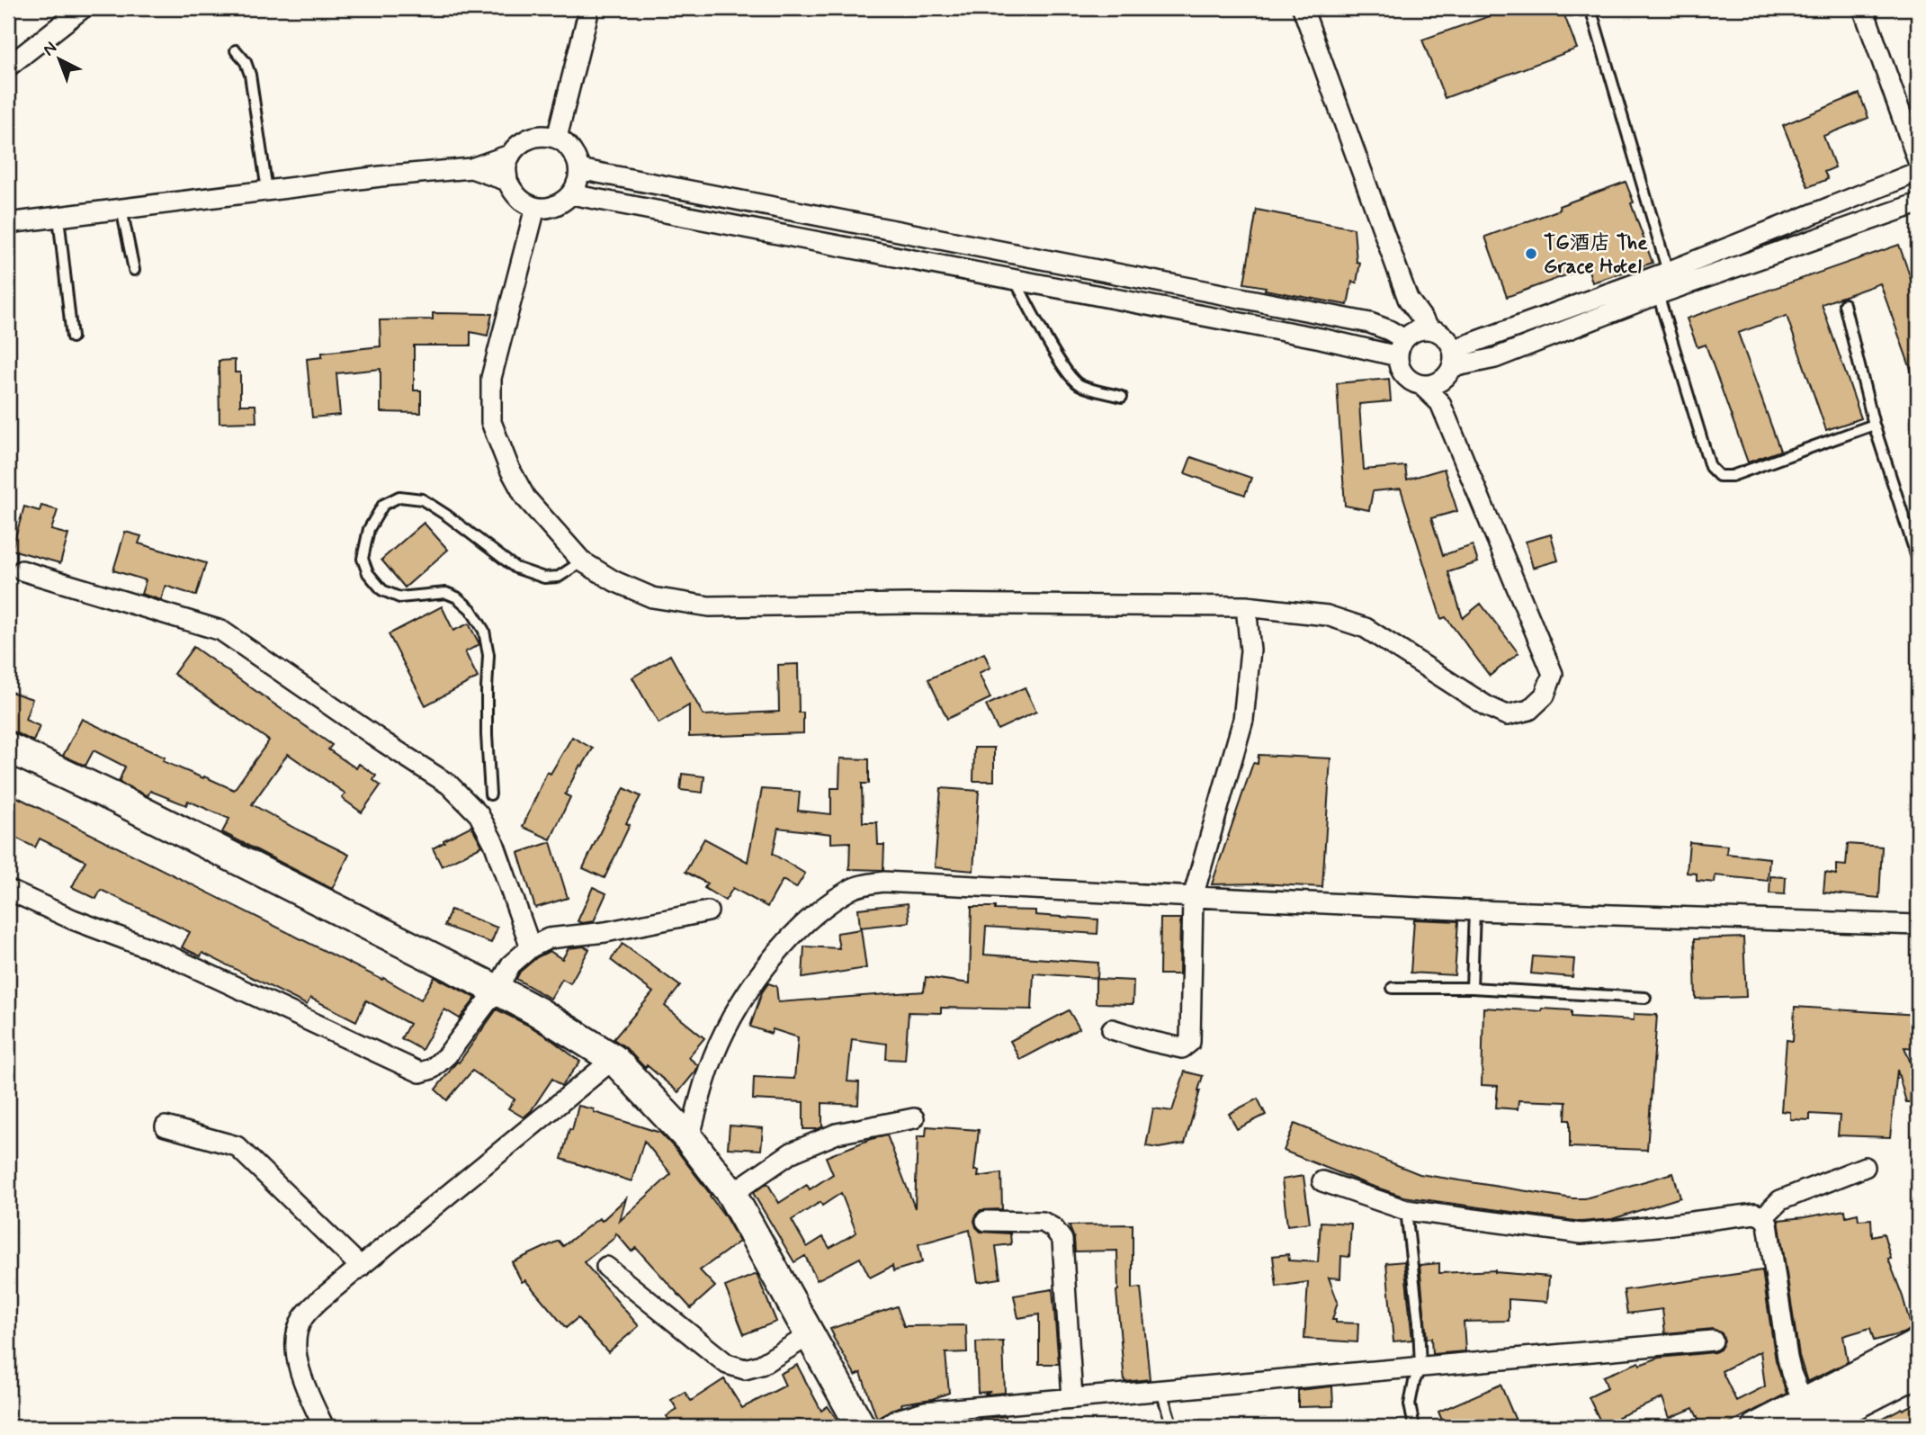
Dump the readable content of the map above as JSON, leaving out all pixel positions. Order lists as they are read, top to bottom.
{
  "places": ["TG酒店 The Grace Hotel"],
  "north": "top left"
}
